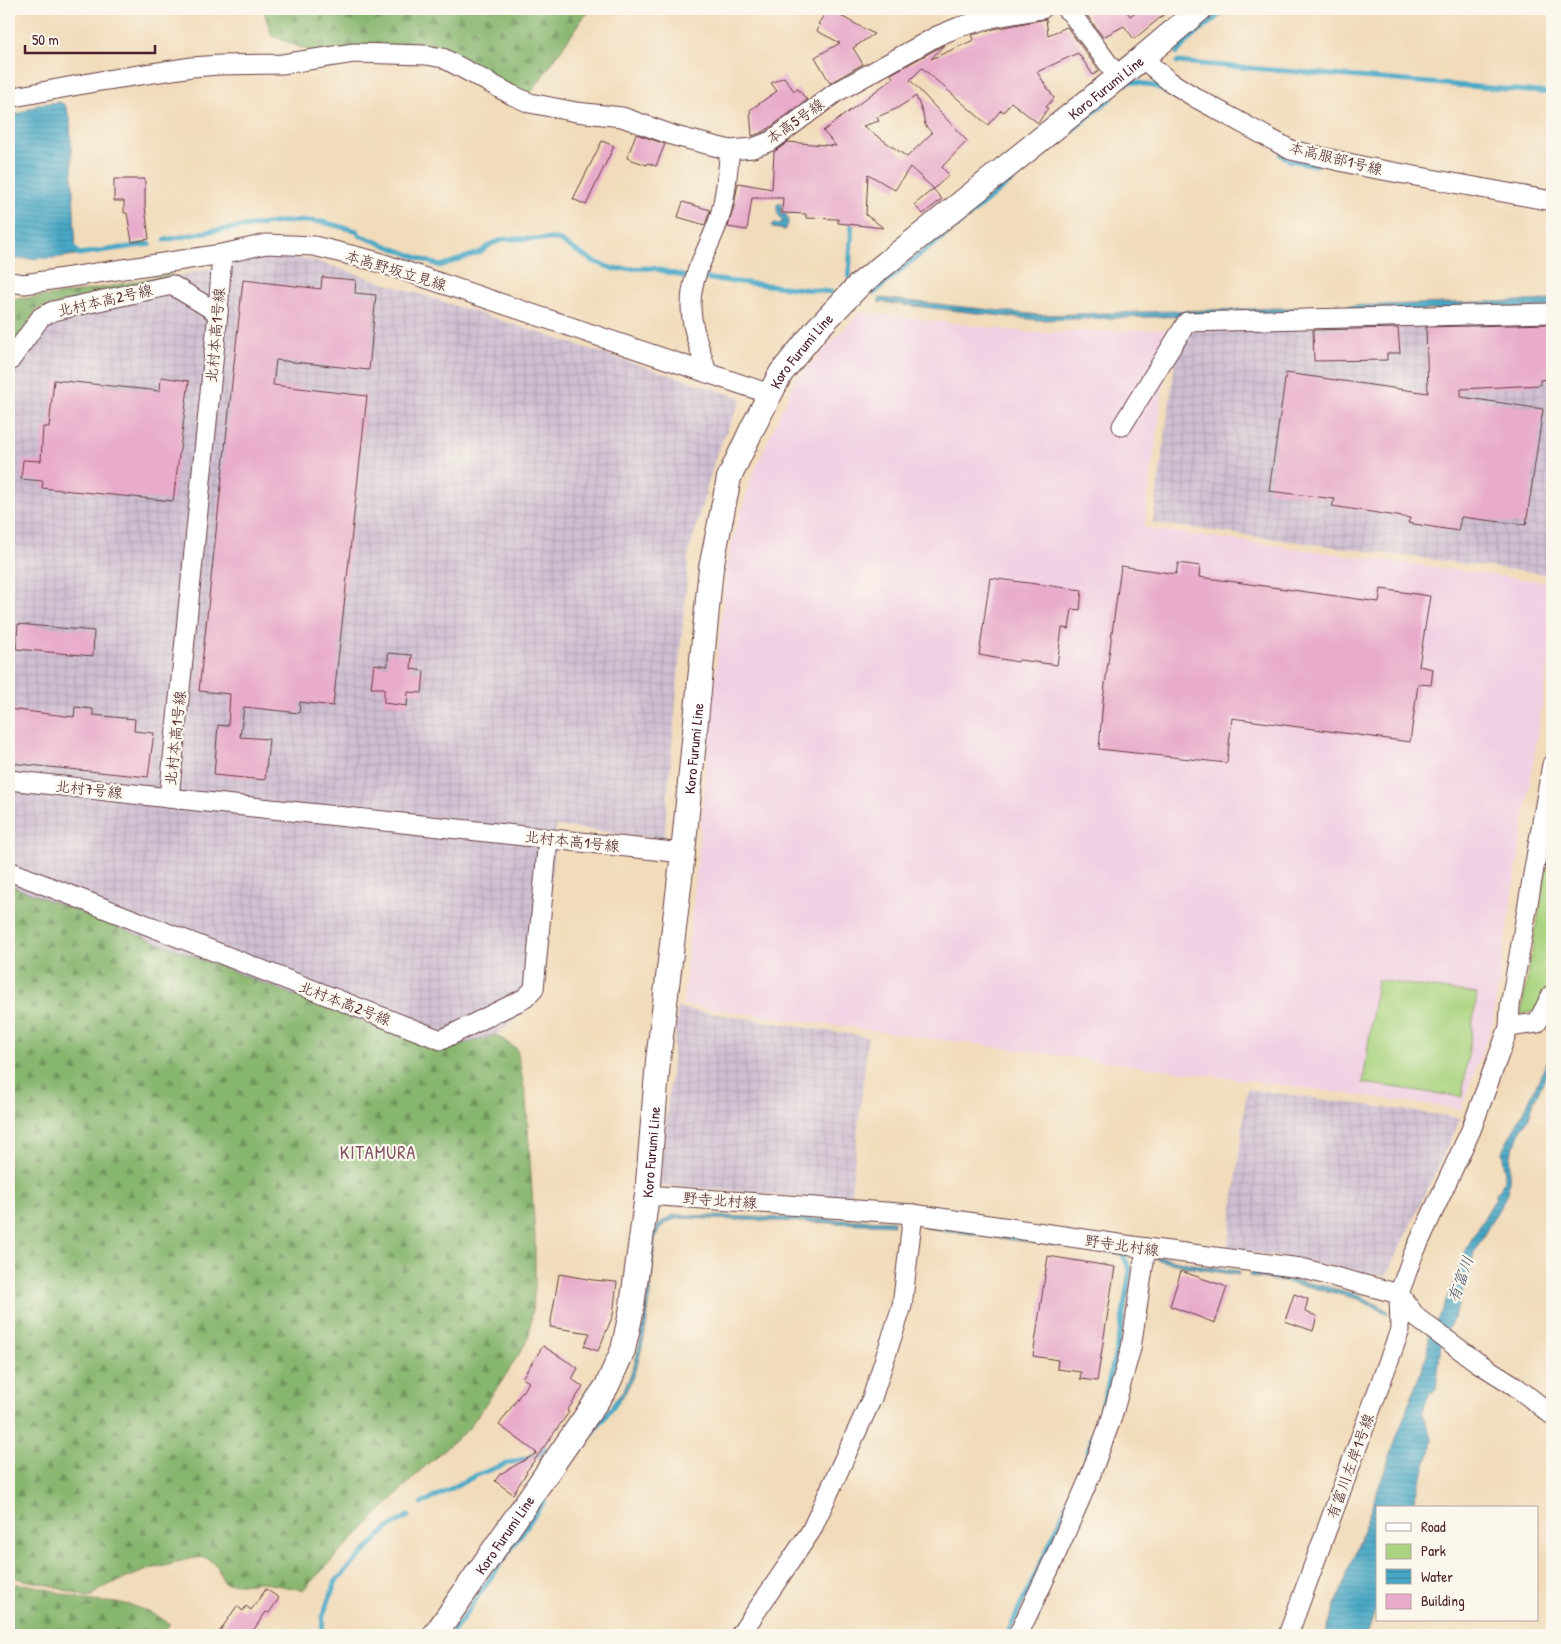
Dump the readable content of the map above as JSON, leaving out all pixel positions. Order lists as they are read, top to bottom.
{
  "streets": {
    "main road": ["Koro Furumi Line"],
    "street": [
      "本高5号線",
      "本高服部1号線",
      "本高野坂立見線",
      "北村本高2号線",
      "北村本高1号線",
      "北村7号線",
      "野寺北村線",
      "有富川左岸1号線"
    ]
  },
  "crossings": [
    ["Koro Furumi Line", "本高服部1号線"],
    ["Koro Furumi Line", "本高野坂立見線"],
    ["Koro Furumi Line", "北村本高1号線"],
    ["Koro Furumi Line", "野寺北村線"],
    ["本高野坂立見線", "北村本高1号線"],
    ["北村本高2号線", "北村本高1号線"],
    ["北村本高1号線", "北村7号線"],
    ["野寺北村線", "有富川左岸1号線"]
  ],
  "districts": ["KITAMURA"],
  "water": ["有富川"],
  "legend": [
    "Road",
    "Park",
    "Water",
    "Building"
  ],
  "scale_bar": "50 m"
}
